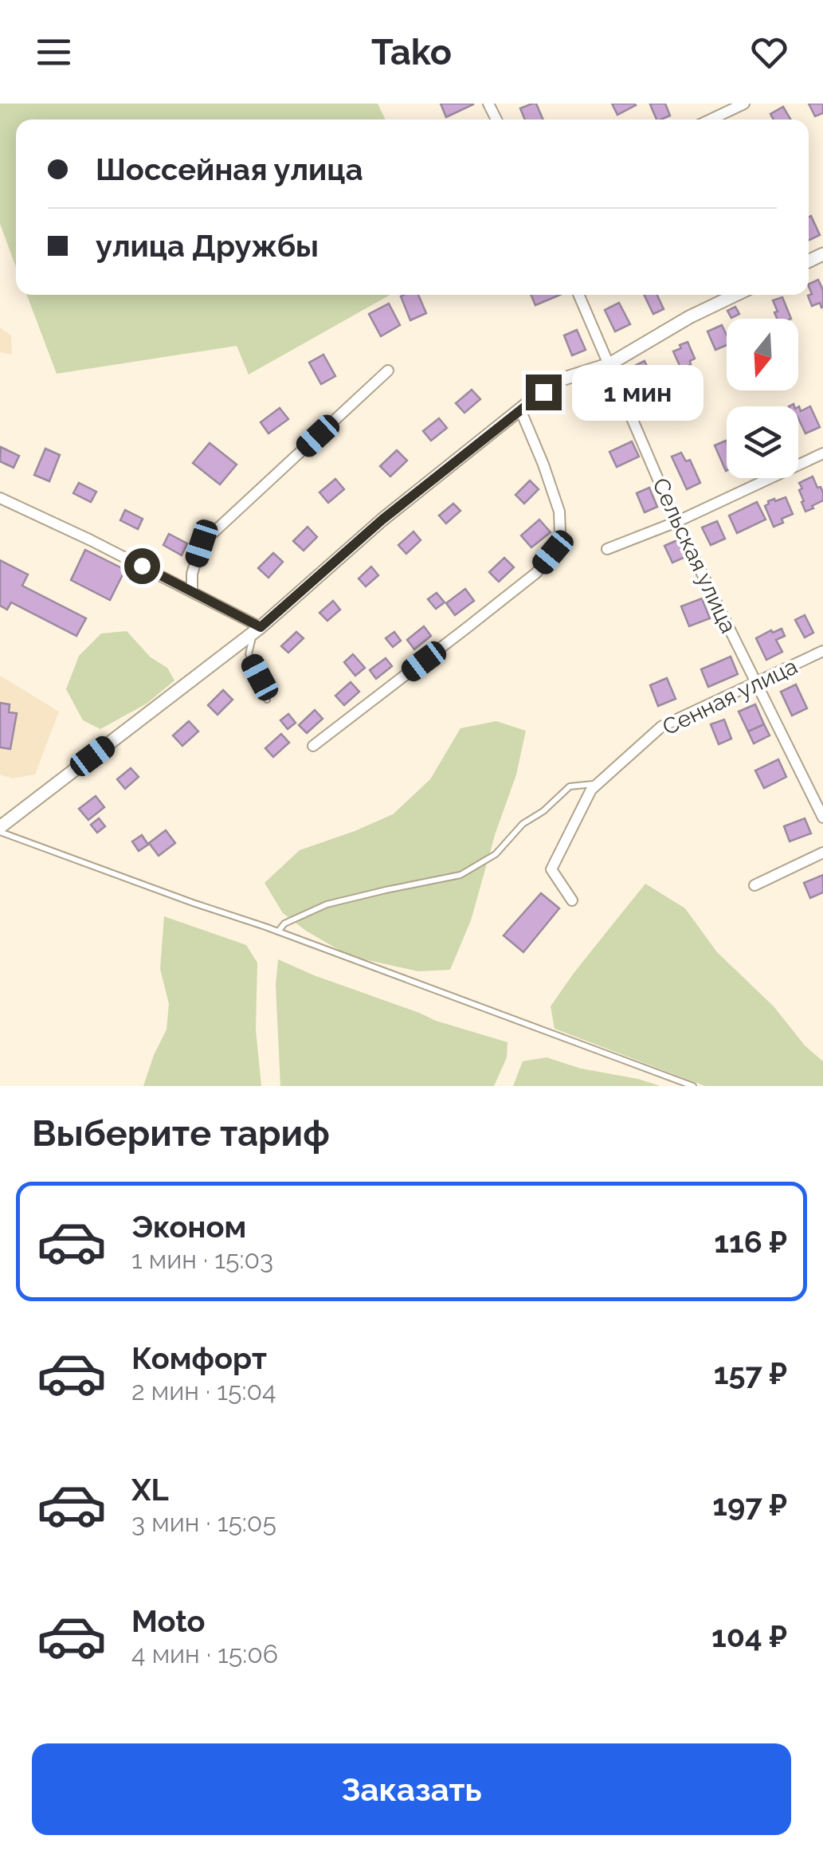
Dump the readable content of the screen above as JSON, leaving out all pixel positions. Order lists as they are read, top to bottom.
{
  "streets": {
    "street": ["Сельская улица", "Сенная улица"]
  },
  "crossings": [
    ["Сельская улица", "Сенная улица"]
  ],
  "north": "bottom",
  "page": {
    "header": "Tako",
    "banner": ["Шоссейная улица", "улица Дружбы"],
    "bubble": "1 мин",
    "heading": "Выберите тариф",
    "list": [
      {
        "name": "Эконом",
        "note": "1 мин · 15:03",
        "value": "116 ₽"
      },
      {
        "name": "Комфорт",
        "note": "2 мин · 15:04",
        "value": "157 ₽"
      },
      {
        "name": "XL",
        "note": "3 мин · 15:05",
        "value": "197 ₽"
      },
      {
        "name": "Moto",
        "note": "4 мин · 15:06",
        "value": "104 ₽"
      }
    ],
    "buttons": "Заказать"
  }
}
